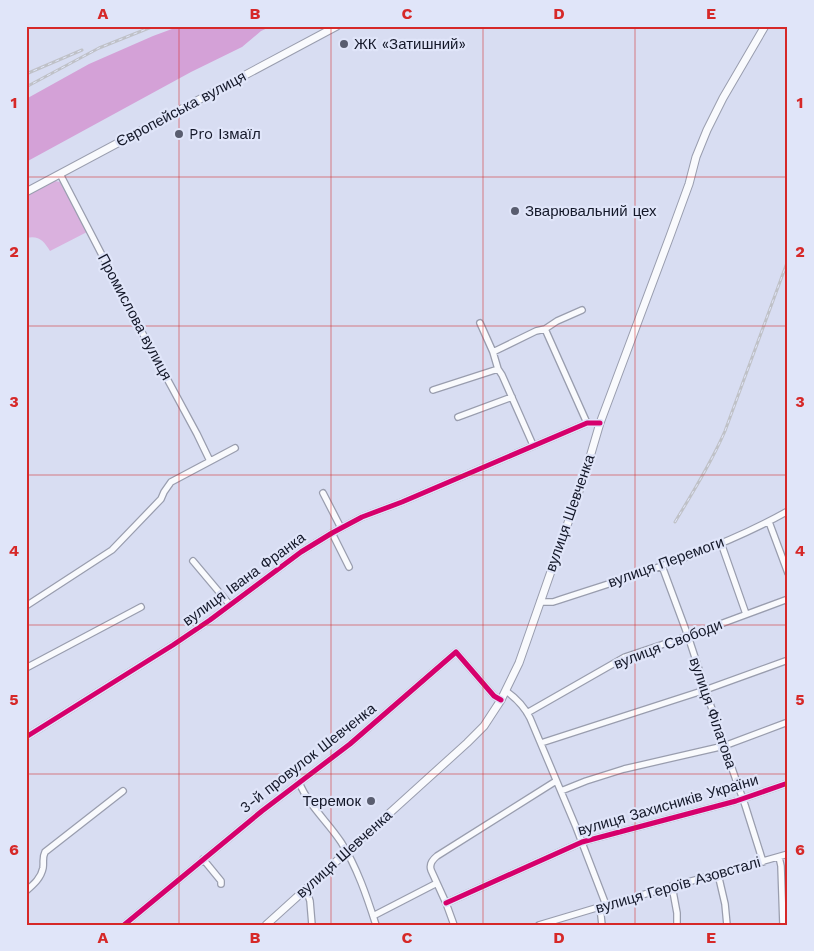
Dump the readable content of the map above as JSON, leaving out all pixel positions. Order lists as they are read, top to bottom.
{
  "streets": {
    "main road": ["Європейська вулиця", "вулиця Шевченка"],
    "street": [
      "Промислова вулиця",
      "вулиця Перемоги",
      "вулиця Івана Франка",
      "вулиця Свободи",
      "вулиця Філатова",
      "3-й провулок Шевченка",
      "вулиця Захисників України",
      "вулиця Героїв Азовсталі"
    ]
  },
  "crossings": [
    ["Європейська вулиця", "Промислова вулиця"],
    ["вулиця Шевченка", "вулиця Перемоги"],
    ["вулиця Шевченка", "вулиця Івана Франка"],
    ["вулиця Шевченка", "3-й провулок Шевченка"],
    ["вулиця Перемоги", "вулиця Філатова"],
    ["вулиця Свободи", "вулиця Філатова"],
    ["вулиця Філатова", "вулиця Захисників України"],
    ["вулиця Філатова", "вулиця Героїв Азовсталі"]
  ],
  "places": [
    "ЖК «Затишний»",
    "Pro Ізмаїл",
    "Зварювальний цех",
    "Теремок"
  ],
  "grid": {
    "columns": [
      "A",
      "B",
      "C",
      "D",
      "E"
    ],
    "rows": [
      "1",
      "2",
      "3",
      "4",
      "5",
      "6"
    ]
  }
}
